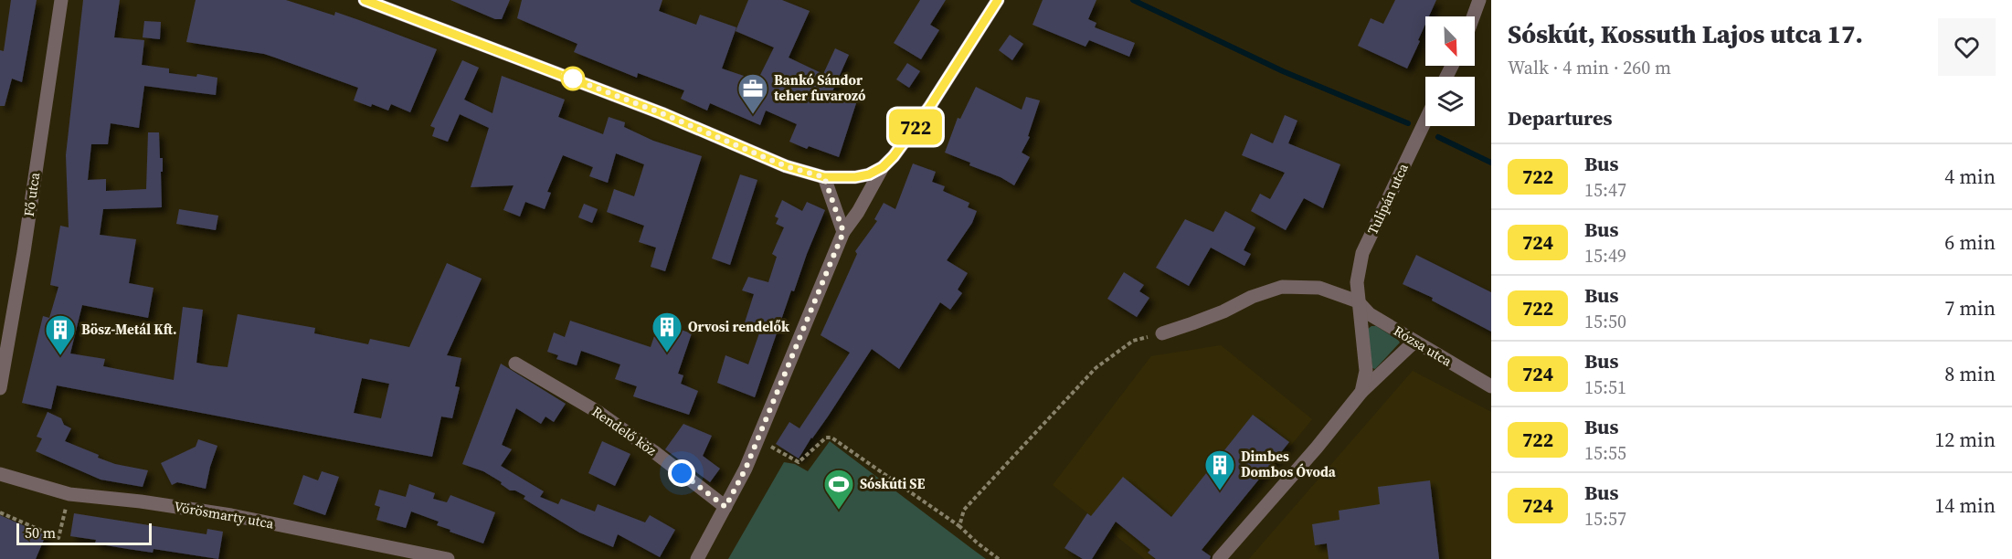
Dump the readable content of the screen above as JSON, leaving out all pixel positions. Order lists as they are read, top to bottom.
{
  "streets": {
    "street": [
      "Fő utca",
      "Tulipán utca",
      "Rózsa utca",
      "Rendelő köz",
      "Vörösmarty utca"
    ]
  },
  "crossings": [
    ["Tulipán utca", "Rózsa utca"]
  ],
  "places": {
    "office": ["Bankó Sándor teher fuvarozó"],
    "building": ["Orvosi rendelők", "Bösz-Metál Kft.", "Dimbes Dombos Óvoda"],
    "sports": ["Sóskúti SE"]
  },
  "lines": ["bus line 722"],
  "scale_bar": "50 m",
  "north": "bottom right",
  "page": {
    "on_map": "722",
    "heading": [
      ["Sóskút, Kossuth Lajos utca 17.", "Walk · 4 min · 260 m"],
      "Departures"
    ],
    "list": [
      {
        "mark": "722",
        "name": "Bus",
        "note": "15:47",
        "value": "4 min"
      },
      {
        "mark": "724",
        "name": "Bus",
        "note": "15:49",
        "value": "6 min"
      },
      {
        "mark": "722",
        "name": "Bus",
        "note": "15:50",
        "value": "7 min"
      },
      {
        "mark": "724",
        "name": "Bus",
        "note": "15:51",
        "value": "8 min"
      },
      {
        "mark": "722",
        "name": "Bus",
        "note": "15:55",
        "value": "12 min"
      },
      {
        "mark": "724",
        "name": "Bus",
        "note": "15:57",
        "value": "14 min"
      }
    ],
    "scale": "50 m"
  }
}
